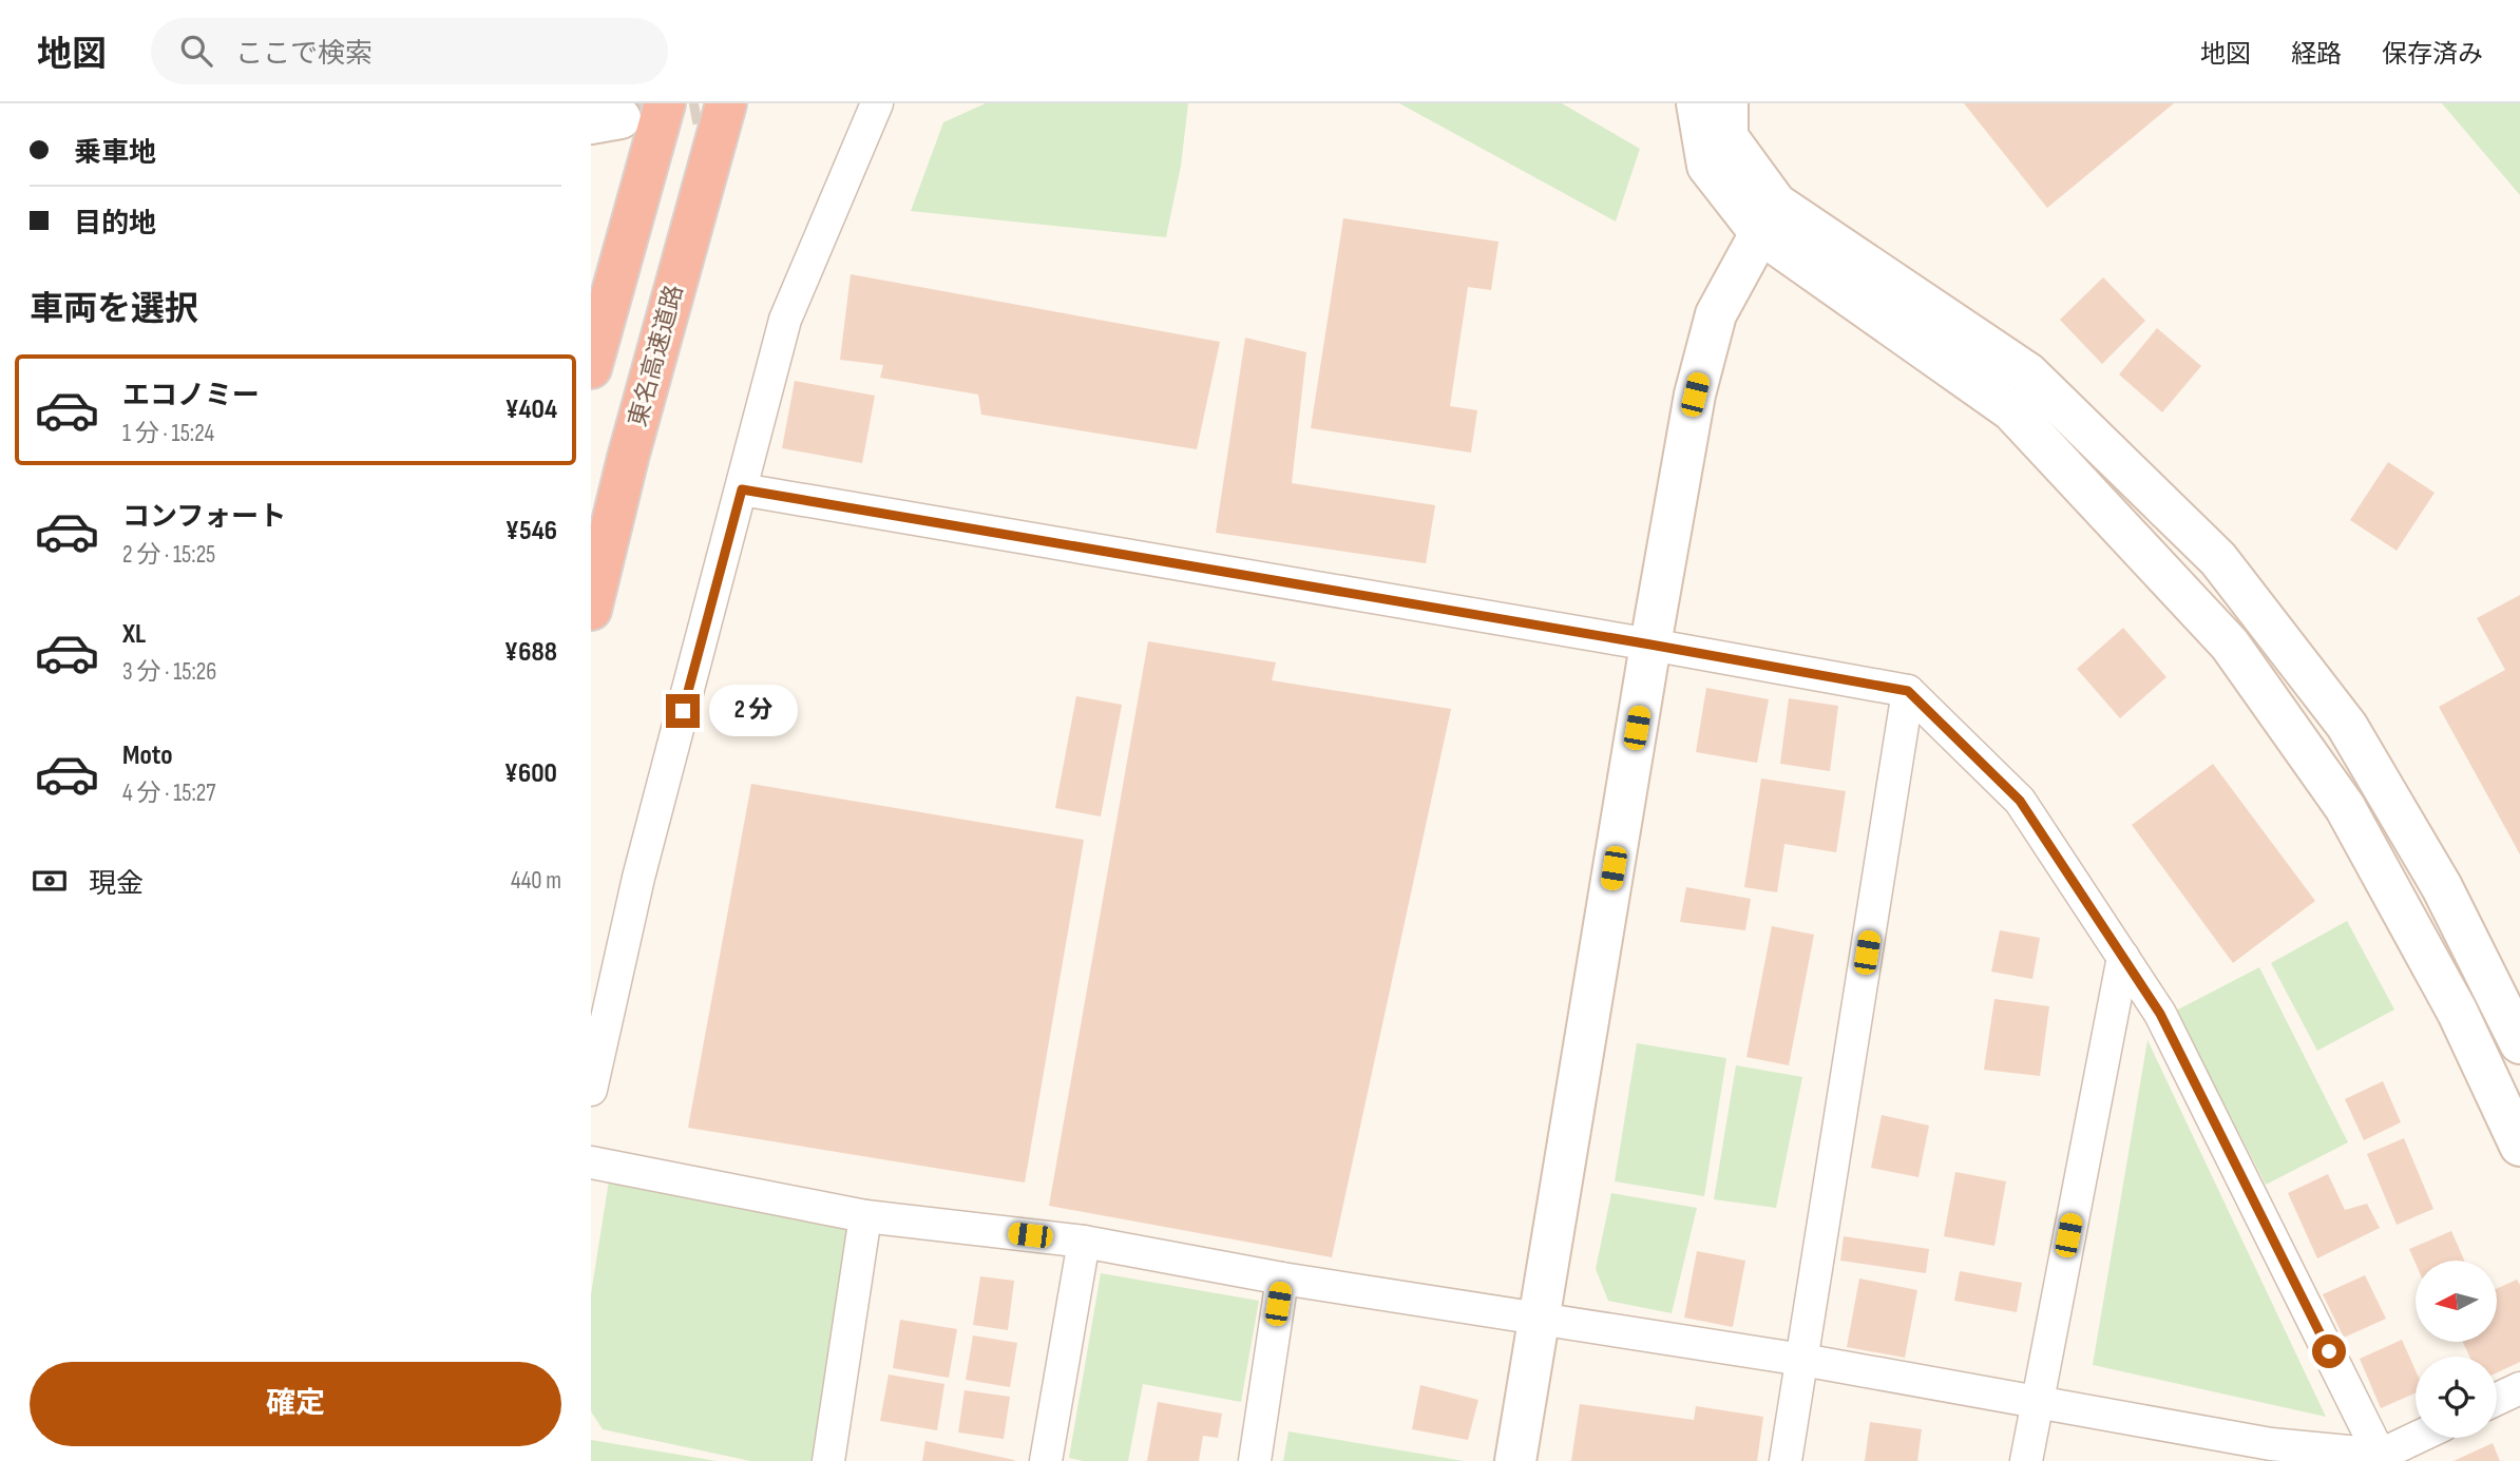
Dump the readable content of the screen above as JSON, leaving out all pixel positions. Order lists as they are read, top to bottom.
{
  "streets": {
    "highway": ["東名高速道路"]
  },
  "north": "left",
  "page": {
    "header": "地図",
    "search": "ここで検索",
    "nav": ["地図", "経路", "保存済み"],
    "banner": ["乗車地", "目的地"],
    "heading": "車両を選択",
    "list": [
      {
        "name": "エコノミー",
        "note": "1 分 · 15:24",
        "value": "¥404"
      },
      {
        "name": "コンフォート",
        "note": "2 分 · 15:25",
        "value": "¥546"
      },
      {
        "name": "XL",
        "note": "3 分 · 15:26",
        "value": "¥688"
      },
      {
        "name": "Moto",
        "note": "4 分 · 15:27",
        "value": "¥600"
      }
    ],
    "bubble": "2 分",
    "pay": ["現金", "440 m"],
    "buttons": "確定"
  }
}
